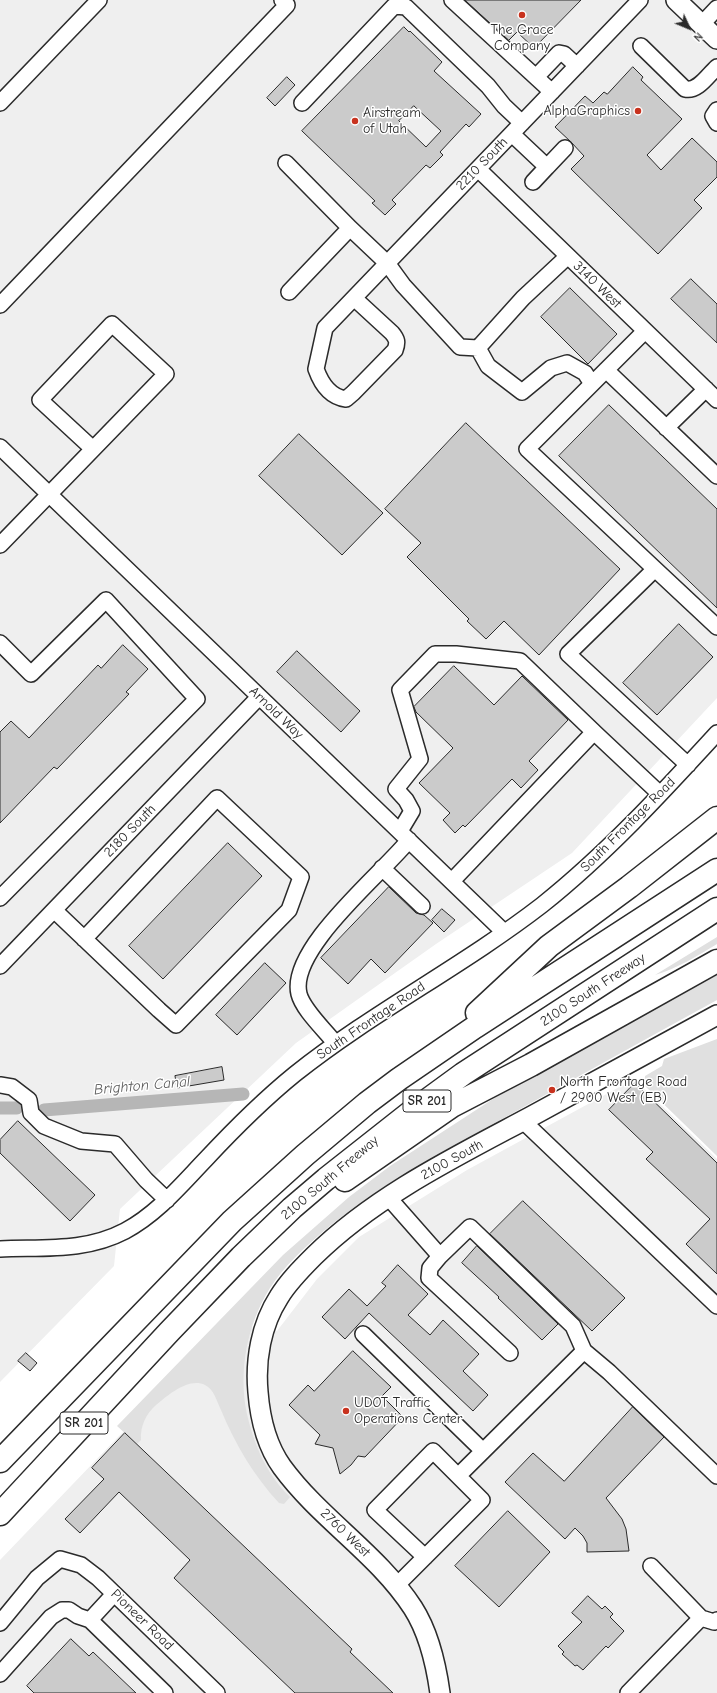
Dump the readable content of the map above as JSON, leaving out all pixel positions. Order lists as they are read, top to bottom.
{
  "streets": {
    "highway": ["2100 South Freeway", "SR 201"],
    "main road": ["2100 South", "2760 West"],
    "street": [
      "2210 South",
      "3140 West",
      "Arnold Way",
      "South Frontage Road",
      "2180 South",
      "Pioneer Road"
    ]
  },
  "crossings": [
    ["2210 South", "3140 West"],
    ["Arnold Way", "South Frontage Road"],
    ["Arnold Way", "2180 South"],
    ["2100 South", "2760 West"]
  ],
  "water": ["Brighton Canal"],
  "places": [
    "The Grace Company",
    "AlphaGraphics",
    "Airstream of Utah",
    "North Frontage Road / 2900 West (EB)",
    "UDOT Traffic Operations Center"
  ],
  "north": "bottom right"
}
